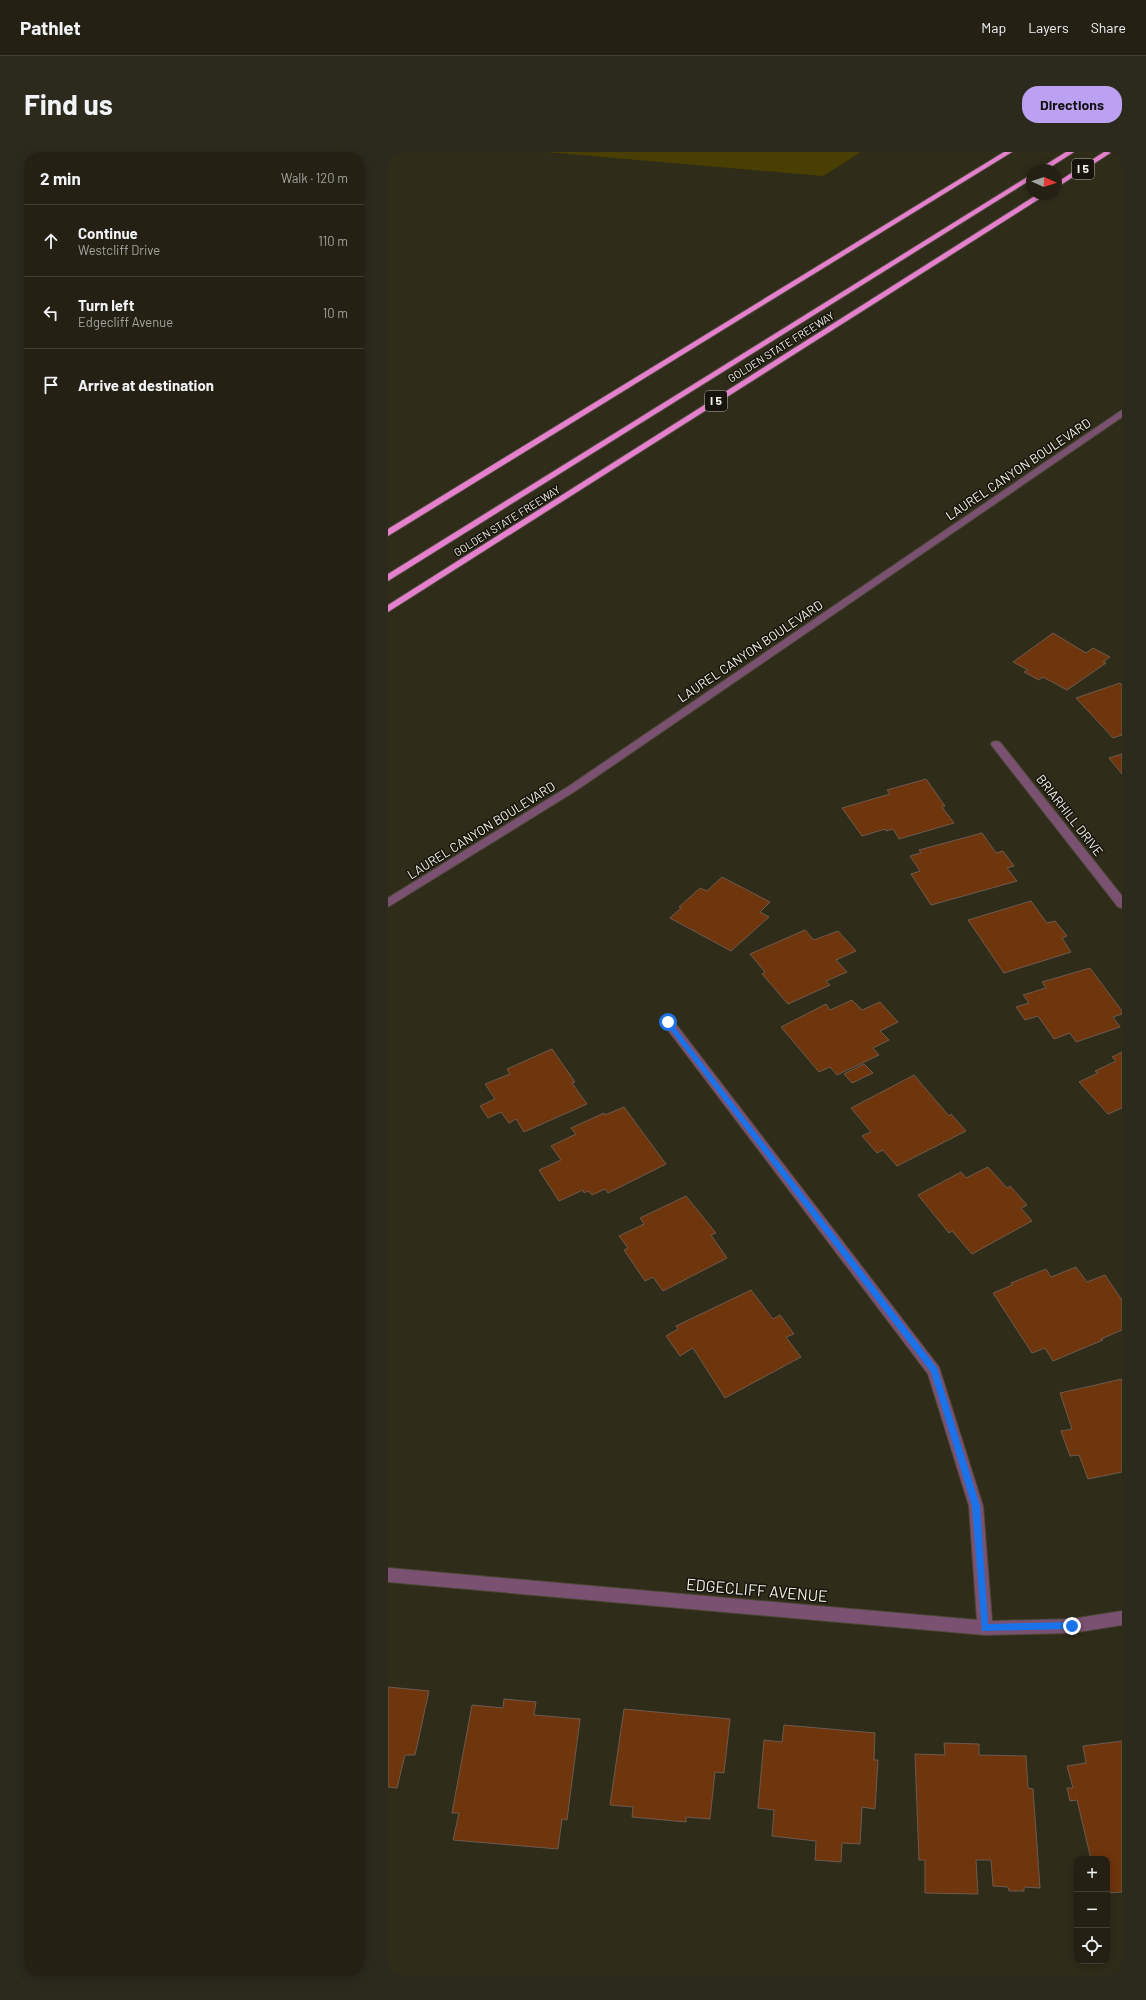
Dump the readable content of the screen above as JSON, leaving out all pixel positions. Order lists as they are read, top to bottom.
{
  "streets": {
    "highway": ["I 5", "GOLDEN STATE FREEWAY"],
    "street": ["LAUREL CANYON BOULEVARD", "BRIARHILL DRIVE", "EDGECLIFF AVENUE"]
  },
  "north": "right",
  "page": {
    "header": "Pathlet",
    "nav": ["Map", "Layers", "Share"],
    "buttons": "Directions",
    "title": "Find us",
    "heading": ["2 min", "Walk · 120 m"],
    "list": [
      ["Continue", "Westcliff Drive", "110 m"],
      ["Turn left", "Edgecliff Avenue", "10 m"],
      "Arrive at destination"
    ],
    "map_buttons": ["+", "−"]
  }
}
